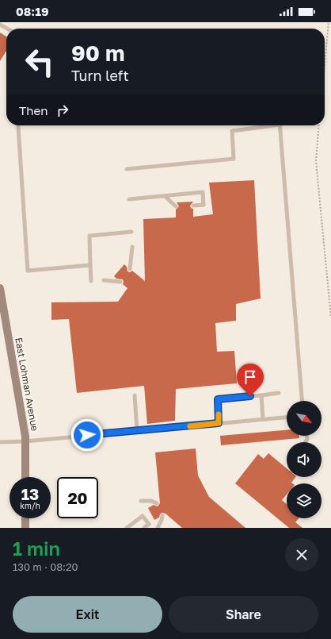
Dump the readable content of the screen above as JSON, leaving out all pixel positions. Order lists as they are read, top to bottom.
{
  "streets": {
    "main road": ["East Lohman Avenue"]
  },
  "north": "bottom right",
  "page": {
    "status": "08:19",
    "turn": ["90 m", "Turn left"],
    "then": "Then",
    "speed": "13 km/h",
    "limit": "20",
    "heading": ["1 min", "130 m · 08:20"],
    "buttons": ["Exit", "Share"]
  }
}
